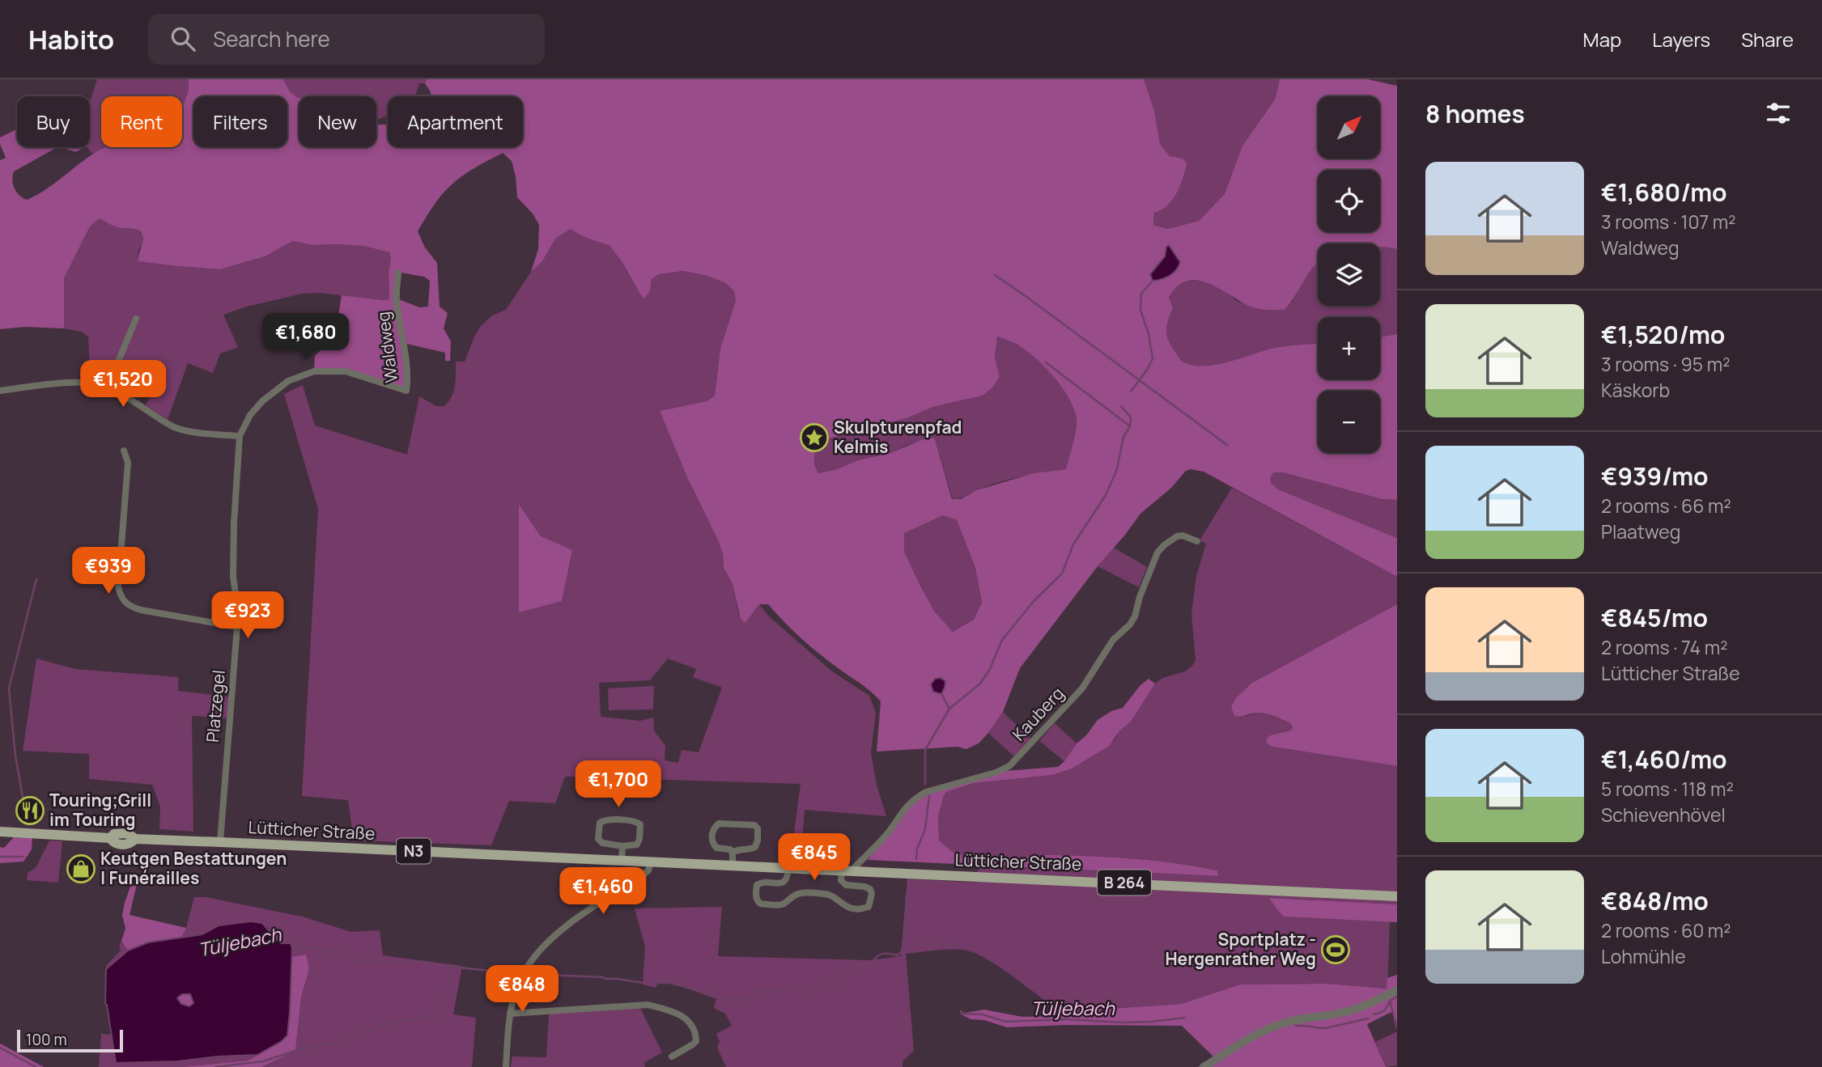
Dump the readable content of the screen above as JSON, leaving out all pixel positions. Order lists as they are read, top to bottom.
{
  "streets": {
    "main road": ["Lütticher Straße", "N3", "B 264"],
    "street": ["Waldweg", "Platzegel", "Kauberg"]
  },
  "crossings": [
    ["Waldweg", "Platzegel"],
    ["Platzegel", "Lütticher Straße"],
    ["Kauberg", "Lütticher Straße"]
  ],
  "water": ["Tüljebach"],
  "places": {
    "place": ["Skulpturenpfad Kelmis"],
    "restaurant": ["Touring;Grill im Touring"],
    "shop": ["Keutgen Bestattungen | Funérailles"],
    "sports": ["Sportplatz - Hergenrather Weg"]
  },
  "scale_bar": "100 m",
  "north": "top right",
  "page": {
    "header": "Habito",
    "search": "Search here",
    "nav": ["Map", "Layers", "Share"],
    "heading": "8 homes",
    "map_buttons": ["+", "−"],
    "chip": [
      "Buy",
      "Rent",
      "Filters",
      "New",
      "Apartment"
    ],
    "list": [
      {
        "name": "€1,680/mo",
        "note": "3 rooms · 107 m² · Waldweg"
      },
      {
        "name": "€1,520/mo",
        "note": "3 rooms · 95 m² · Käskorb"
      },
      {
        "name": "€939/mo",
        "note": "2 rooms · 66 m² · Plaatweg"
      },
      {
        "name": "€845/mo",
        "note": "2 rooms · 74 m² · Lütticher Straße"
      },
      {
        "name": "€1,460/mo",
        "note": "5 rooms · 118 m² · Schievenhövel"
      },
      {
        "name": "€848/mo",
        "note": "2 rooms · 60 m² · Lohmühle"
      }
    ],
    "price": [
      "€1,680",
      "€1,520",
      "€939",
      "€923",
      "€1,700",
      "€845",
      "€1,460",
      "€848"
    ],
    "scale": "100 m"
  }
}
